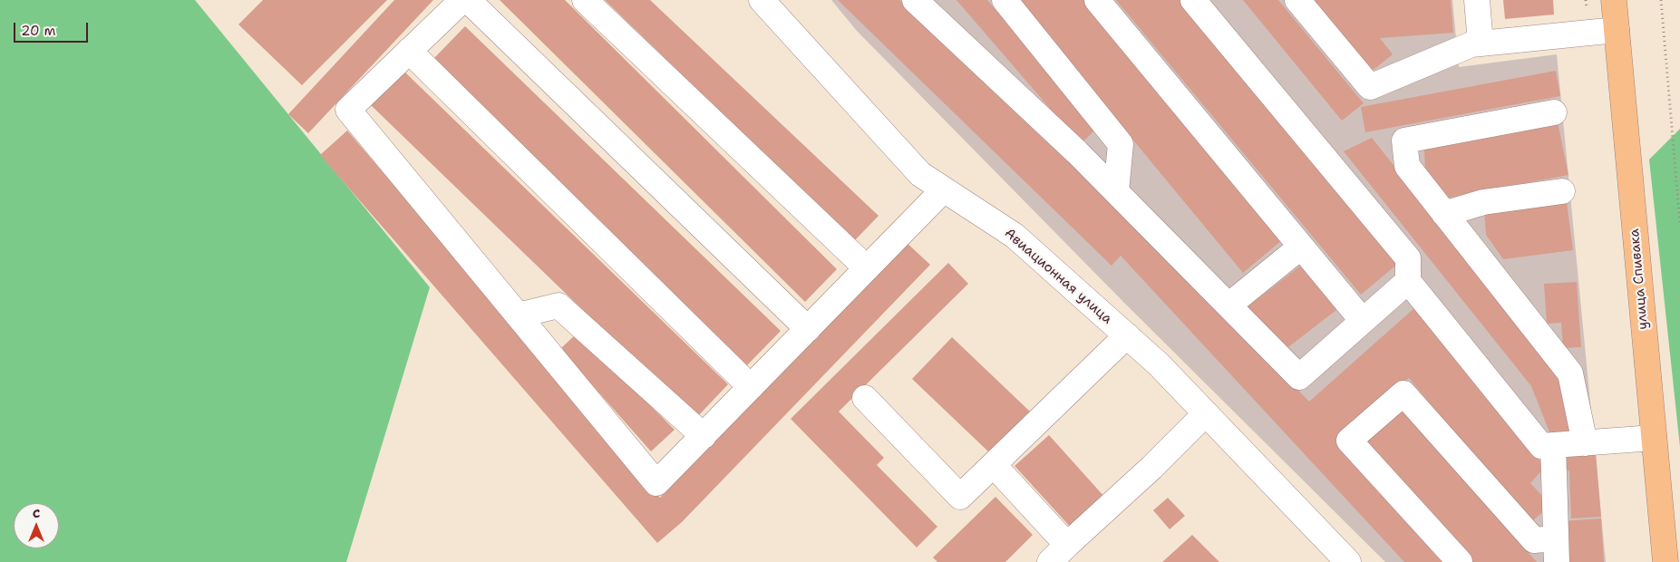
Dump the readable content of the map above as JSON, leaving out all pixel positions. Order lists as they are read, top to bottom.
{
  "streets": {
    "main road": ["улица Спивака"],
    "street": ["Авиационная улица"]
  },
  "scale_bar": "20 m",
  "north": "top"
}
